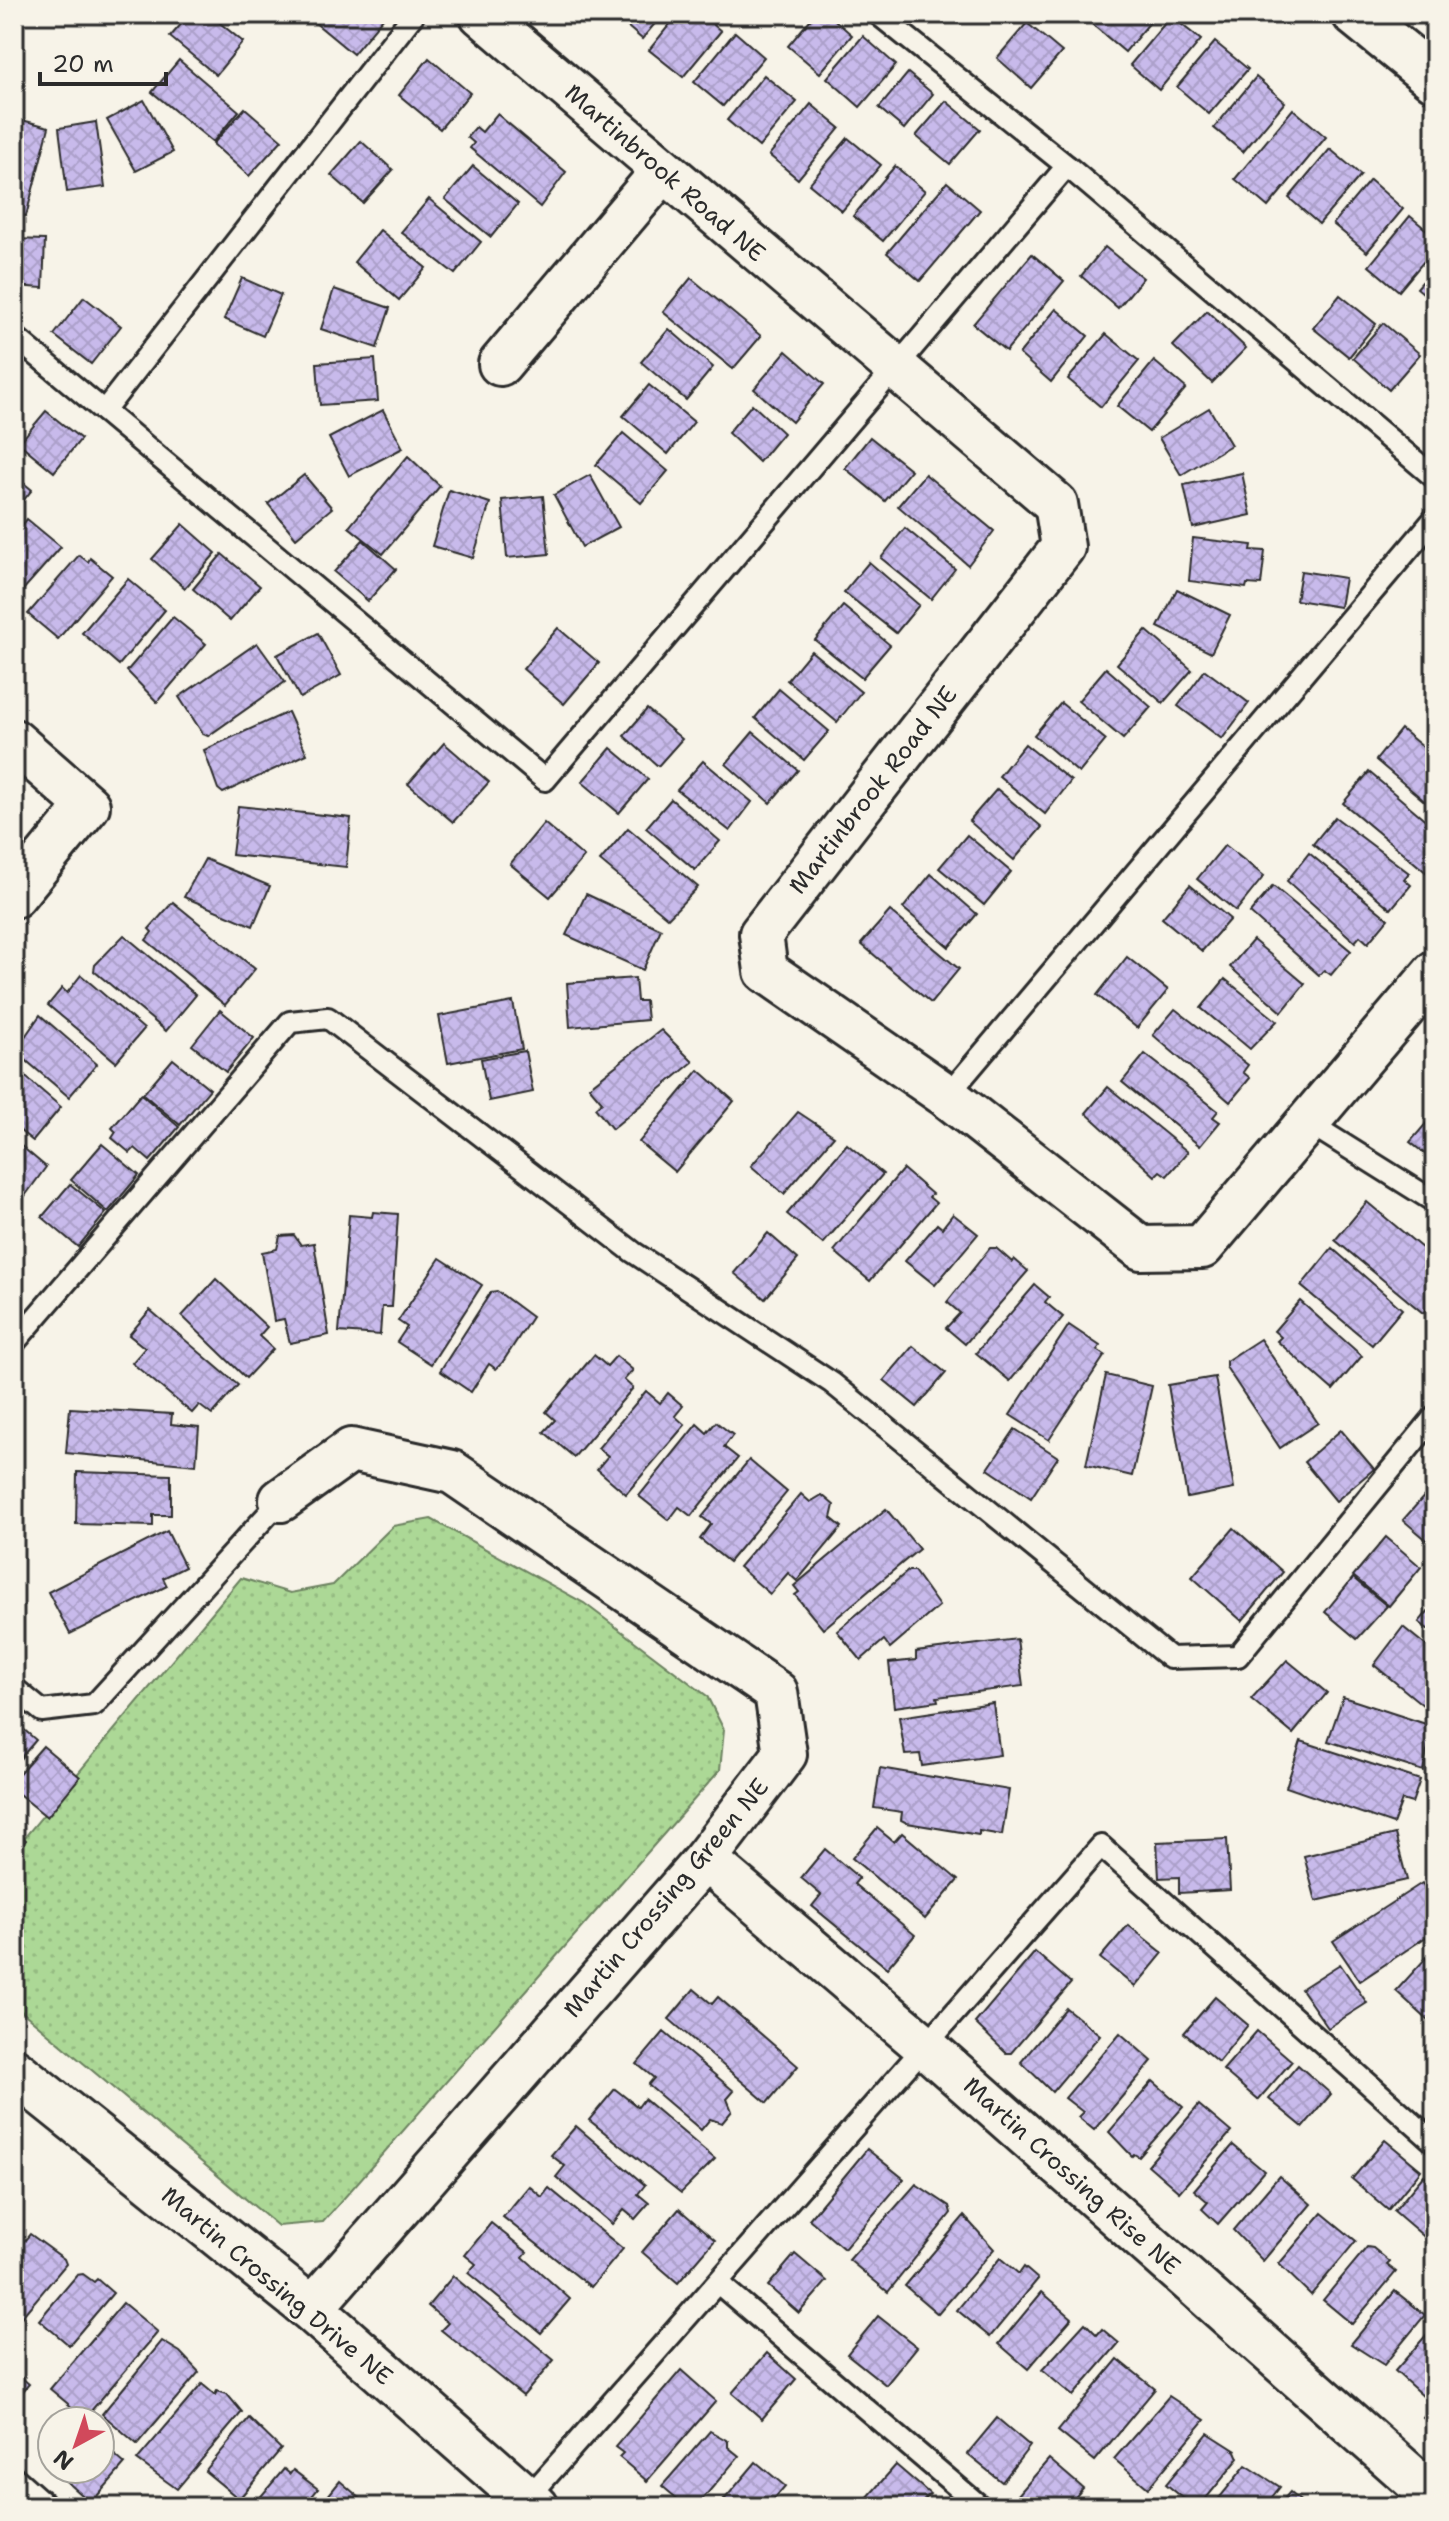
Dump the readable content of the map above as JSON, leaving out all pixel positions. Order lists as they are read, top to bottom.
{
  "streets": {
    "street": [
      "Martinbrook Road NE",
      "Martin Crossing Green NE",
      "Martin Crossing Rise NE",
      "Martin Crossing Drive NE"
    ]
  },
  "crossings": [
    ["Martin Crossing Green NE", "Martin Crossing Rise NE"],
    ["Martin Crossing Green NE", "Martin Crossing Drive NE"]
  ],
  "scale_bar": "20 m",
  "north": "bottom left"
}
